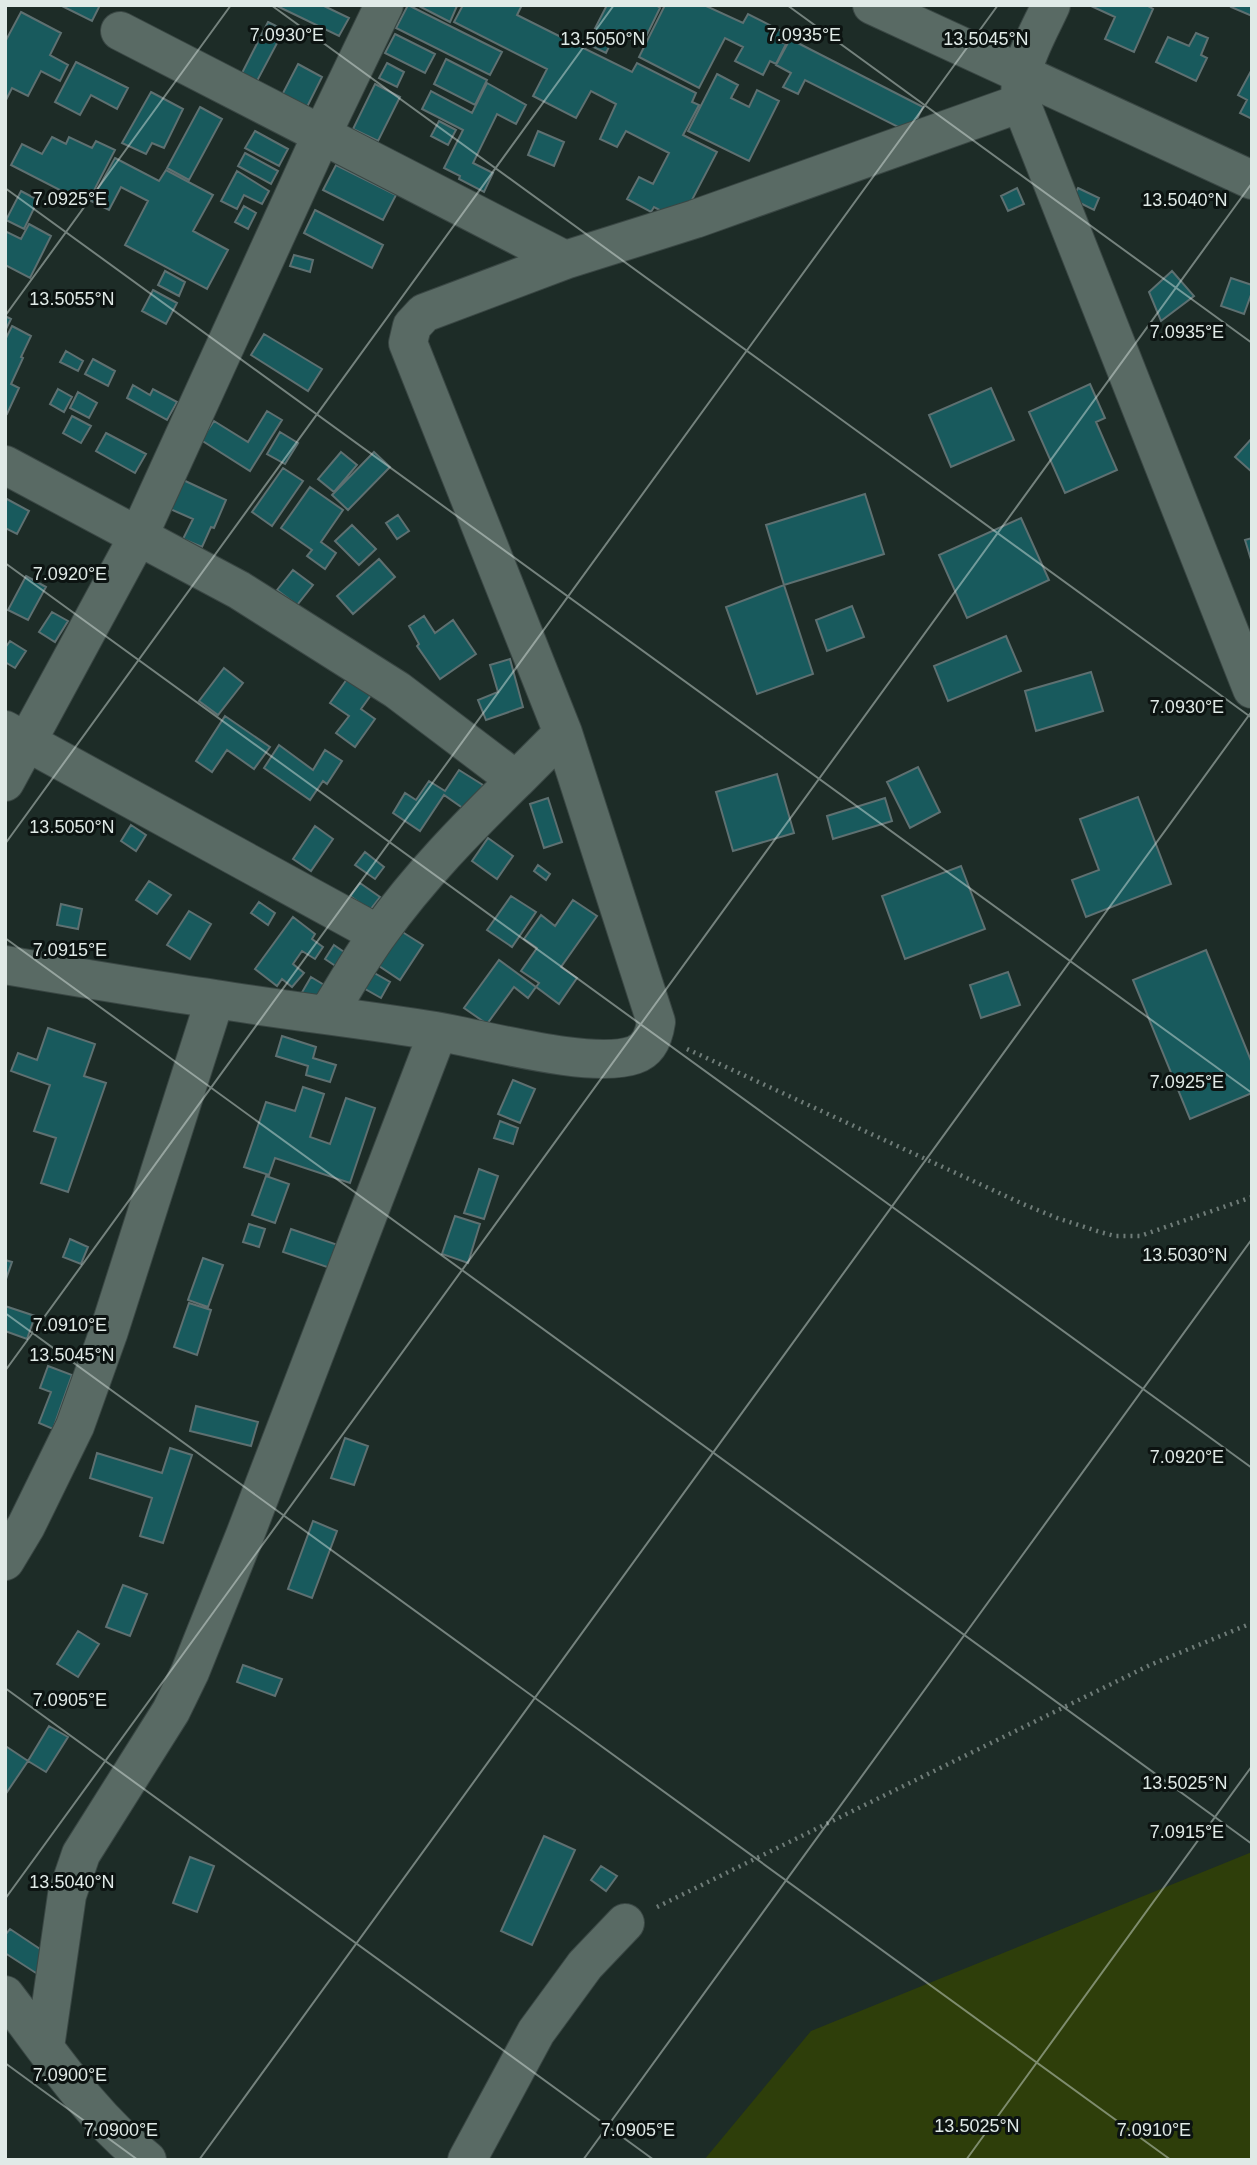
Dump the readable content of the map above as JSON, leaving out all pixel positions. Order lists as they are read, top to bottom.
{
  "coordinates": [
    "7.0930°E",
    "7.0935°E",
    "13.5050°N",
    "13.5045°N",
    "7.0925°E",
    "13.5040°N",
    "13.5055°N",
    "7.0920°E",
    "7.0915°E",
    "13.5030°N",
    "7.0910°E",
    "7.0905°E",
    "13.5025°N",
    "7.0900°E"
  ]
}
